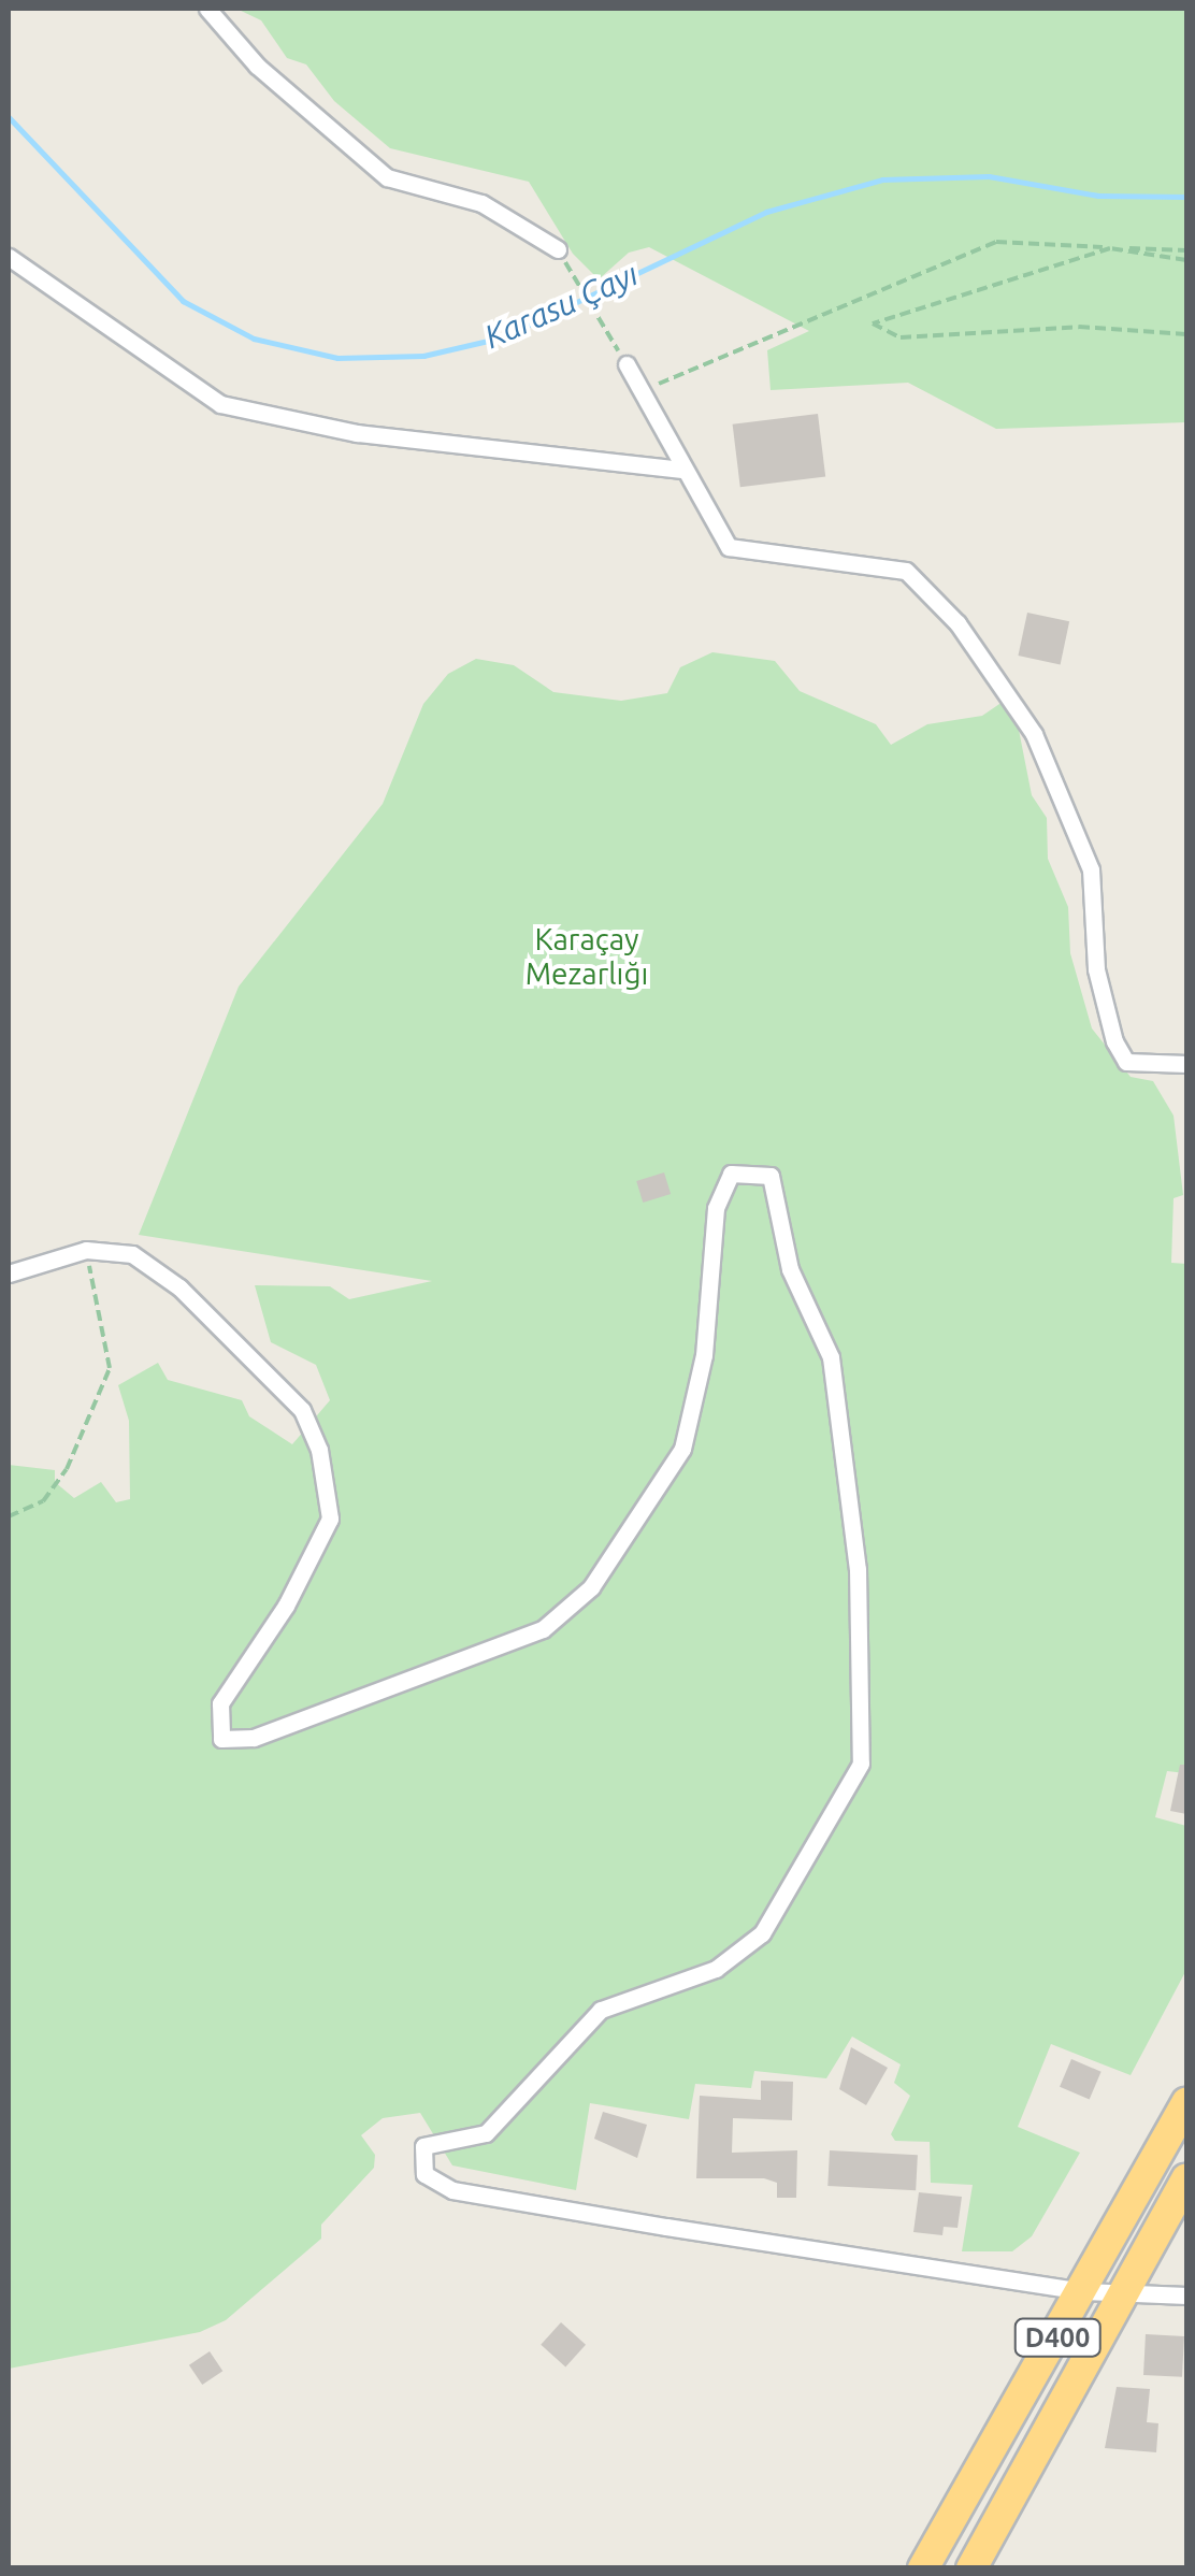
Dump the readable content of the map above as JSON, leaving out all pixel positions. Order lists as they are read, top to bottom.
{
  "streets": {
    "highway": ["D400"]
  },
  "water": ["Karasu Çayı"],
  "parks": ["Karaçay Mezarlığı"]
}
